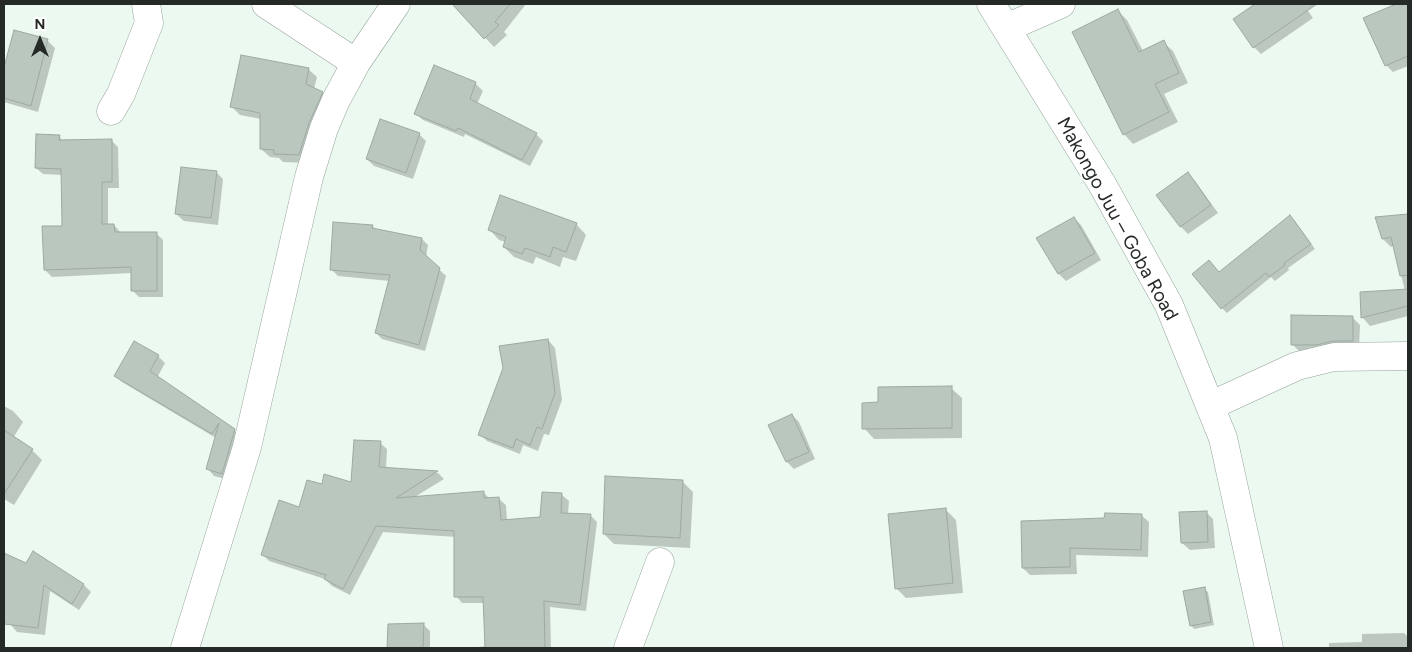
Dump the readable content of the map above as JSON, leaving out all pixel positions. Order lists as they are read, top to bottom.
{
  "streets": {
    "street": ["Makongo Juu – Goba Road"]
  },
  "north": "top"
}
